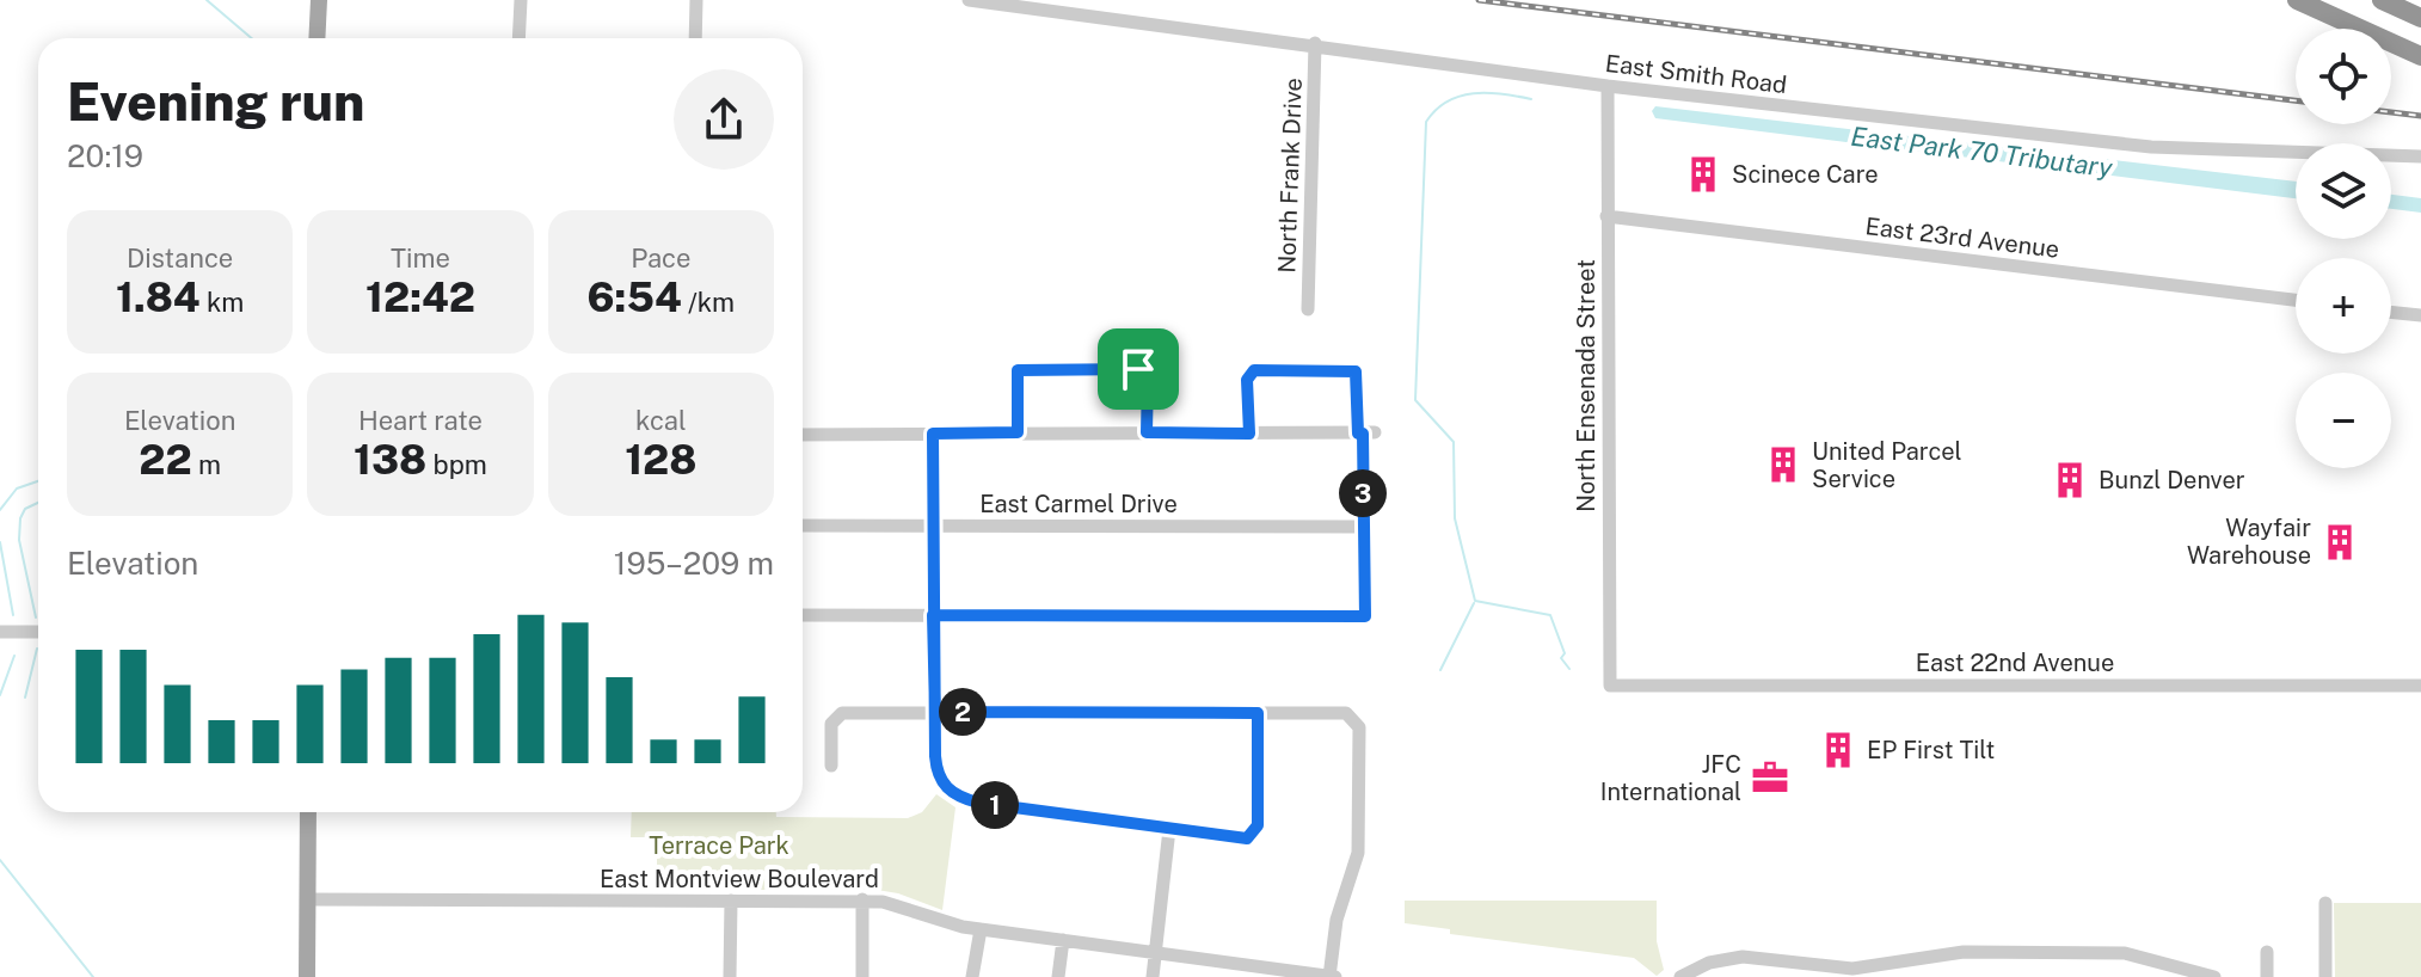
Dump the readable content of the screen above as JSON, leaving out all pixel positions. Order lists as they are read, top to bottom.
{
  "streets": {
    "street": [
      "East Smith Road",
      "North Frank Drive",
      "East 23rd Avenue",
      "North Ensenada Street",
      "East Carmel Drive",
      "East 22nd Avenue",
      "East Montview Boulevard"
    ]
  },
  "crossings": [
    ["East Smith Road", "North Frank Drive"],
    ["East Smith Road", "North Ensenada Street"],
    ["East 23rd Avenue", "North Ensenada Street"],
    ["North Ensenada Street", "East 22nd Avenue"]
  ],
  "water": ["East Park 70 Tributary"],
  "parks": ["Terrace Park"],
  "places": {
    "building": [
      "Scinece Care",
      "United Parcel Service",
      "Bunzl Denver",
      "Wayfair Warehouse",
      "EP First Tilt"
    ],
    "office": ["JFC International"]
  },
  "page": {
    "map_buttons": ["+", "−"],
    "heading": ["Evening run", "20:19"],
    "stats": [
      ["Distance", "1.84 km"],
      ["Time", "12:42"],
      ["Pace", "6:54 /km"],
      ["Elevation", "22 m"],
      ["Heart rate", "138 bpm"],
      ["kcal", "128"]
    ],
    "pins": ["3", "2", "1"],
    "chart": ["Elevation", "195–209 m"]
  }
}
